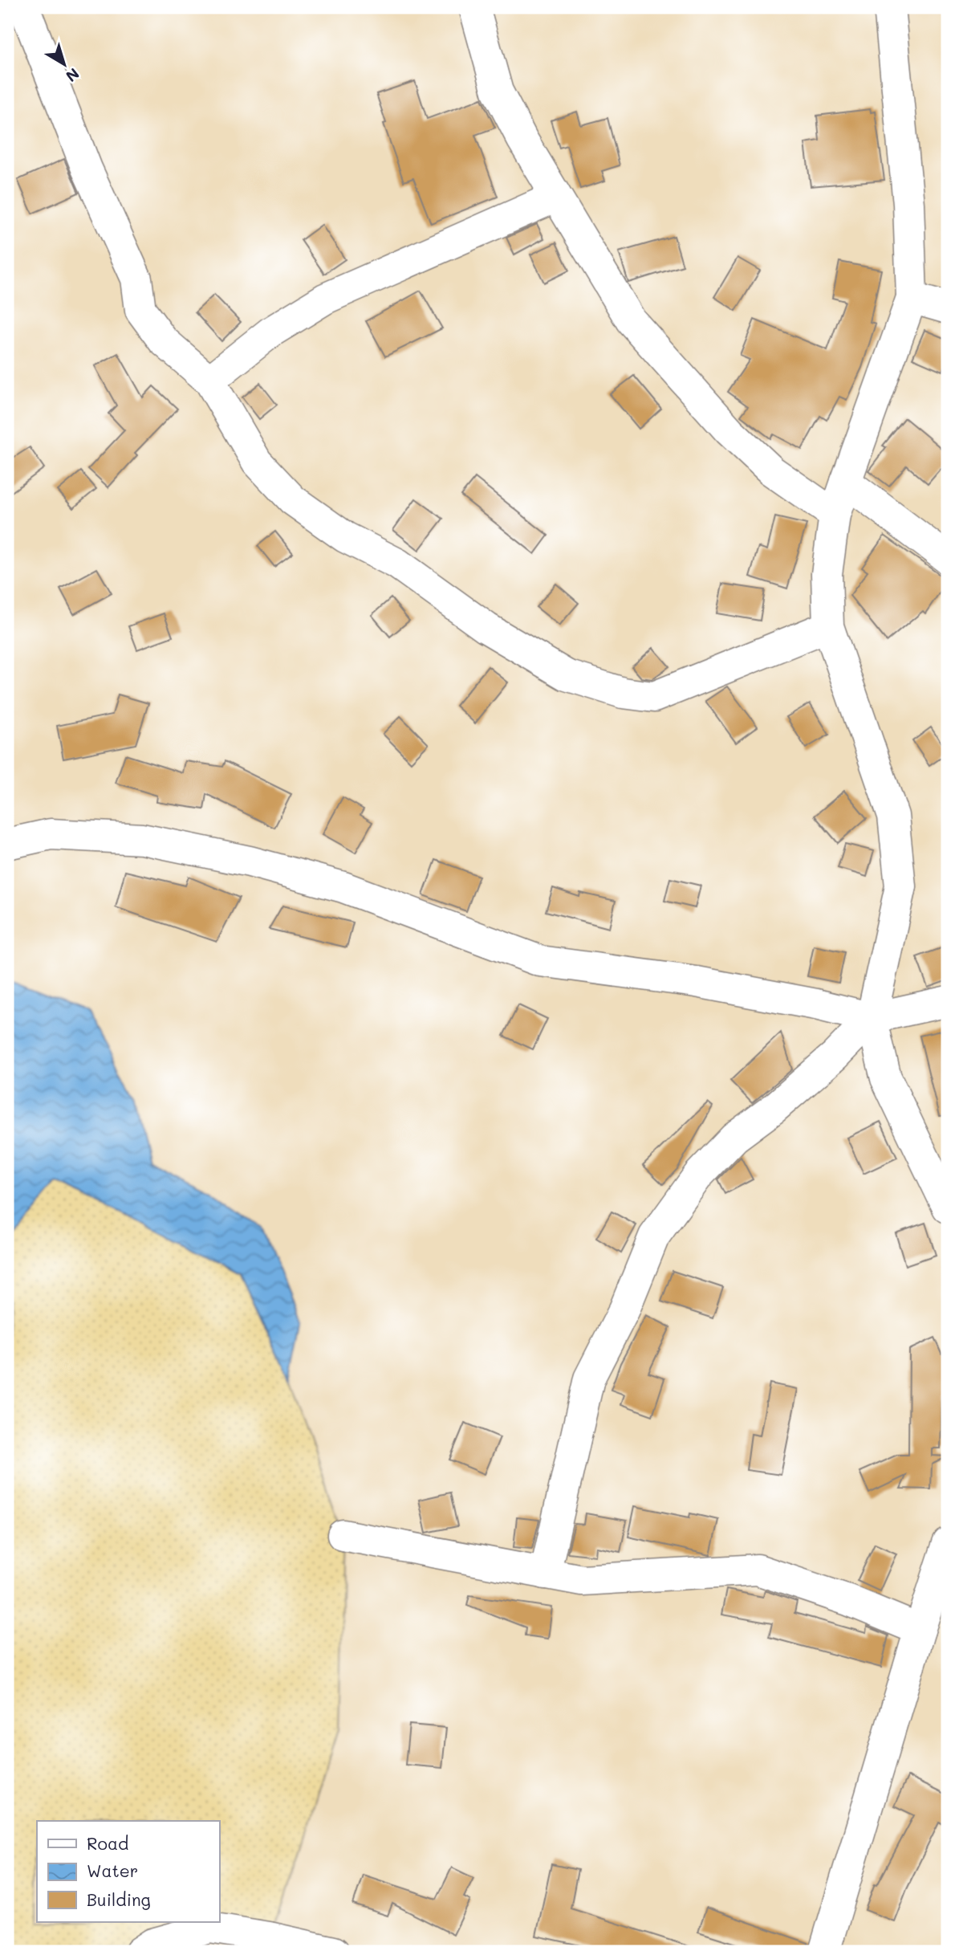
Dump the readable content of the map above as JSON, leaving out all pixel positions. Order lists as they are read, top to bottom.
{
  "legend": ["Road", "Water", "Building"],
  "north": "bottom right"
}
